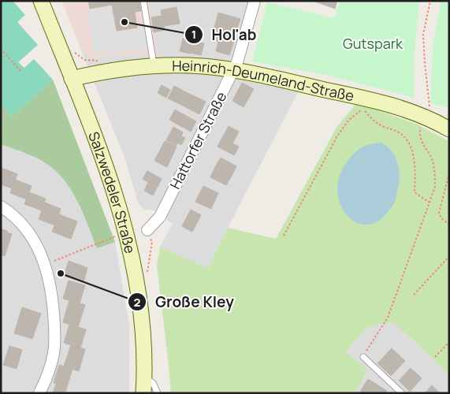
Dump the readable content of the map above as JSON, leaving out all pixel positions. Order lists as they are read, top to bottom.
{
  "streets": {
    "street": ["Heinrich-Deumeland-Straße", "Hattorfer Straße", "Salzwedeler Straße"]
  },
  "crossings": [
    ["Heinrich-Deumeland-Straße", "Hattorfer Straße"],
    ["Heinrich-Deumeland-Straße", "Salzwedeler Straße"]
  ],
  "parks": ["Gutspark"],
  "places": ["Hol'ab", "Große Kley"]
}
